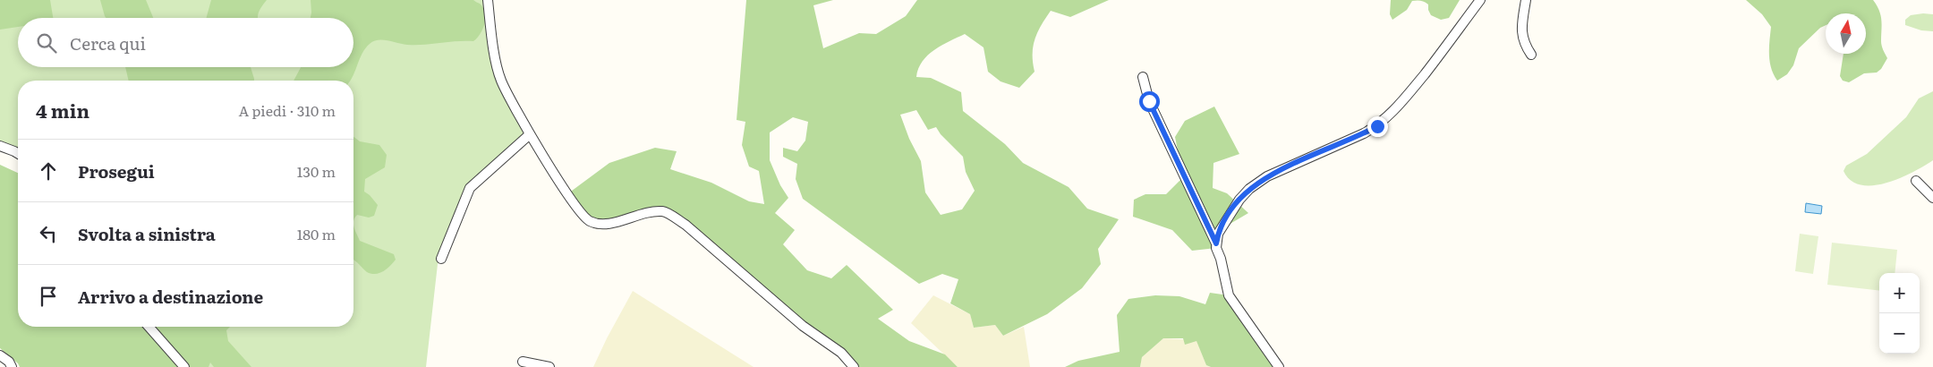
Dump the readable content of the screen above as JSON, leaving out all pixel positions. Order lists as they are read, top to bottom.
{
  "north": "top",
  "page": {
    "search": "Cerca qui",
    "heading": ["4 min", "A piedi · 310 m"],
    "list": [
      ["Prosegui", "130 m"],
      ["Svolta a sinistra", "180 m"],
      "Arrivo a destinazione"
    ],
    "map_buttons": ["+", "−"]
  }
}
